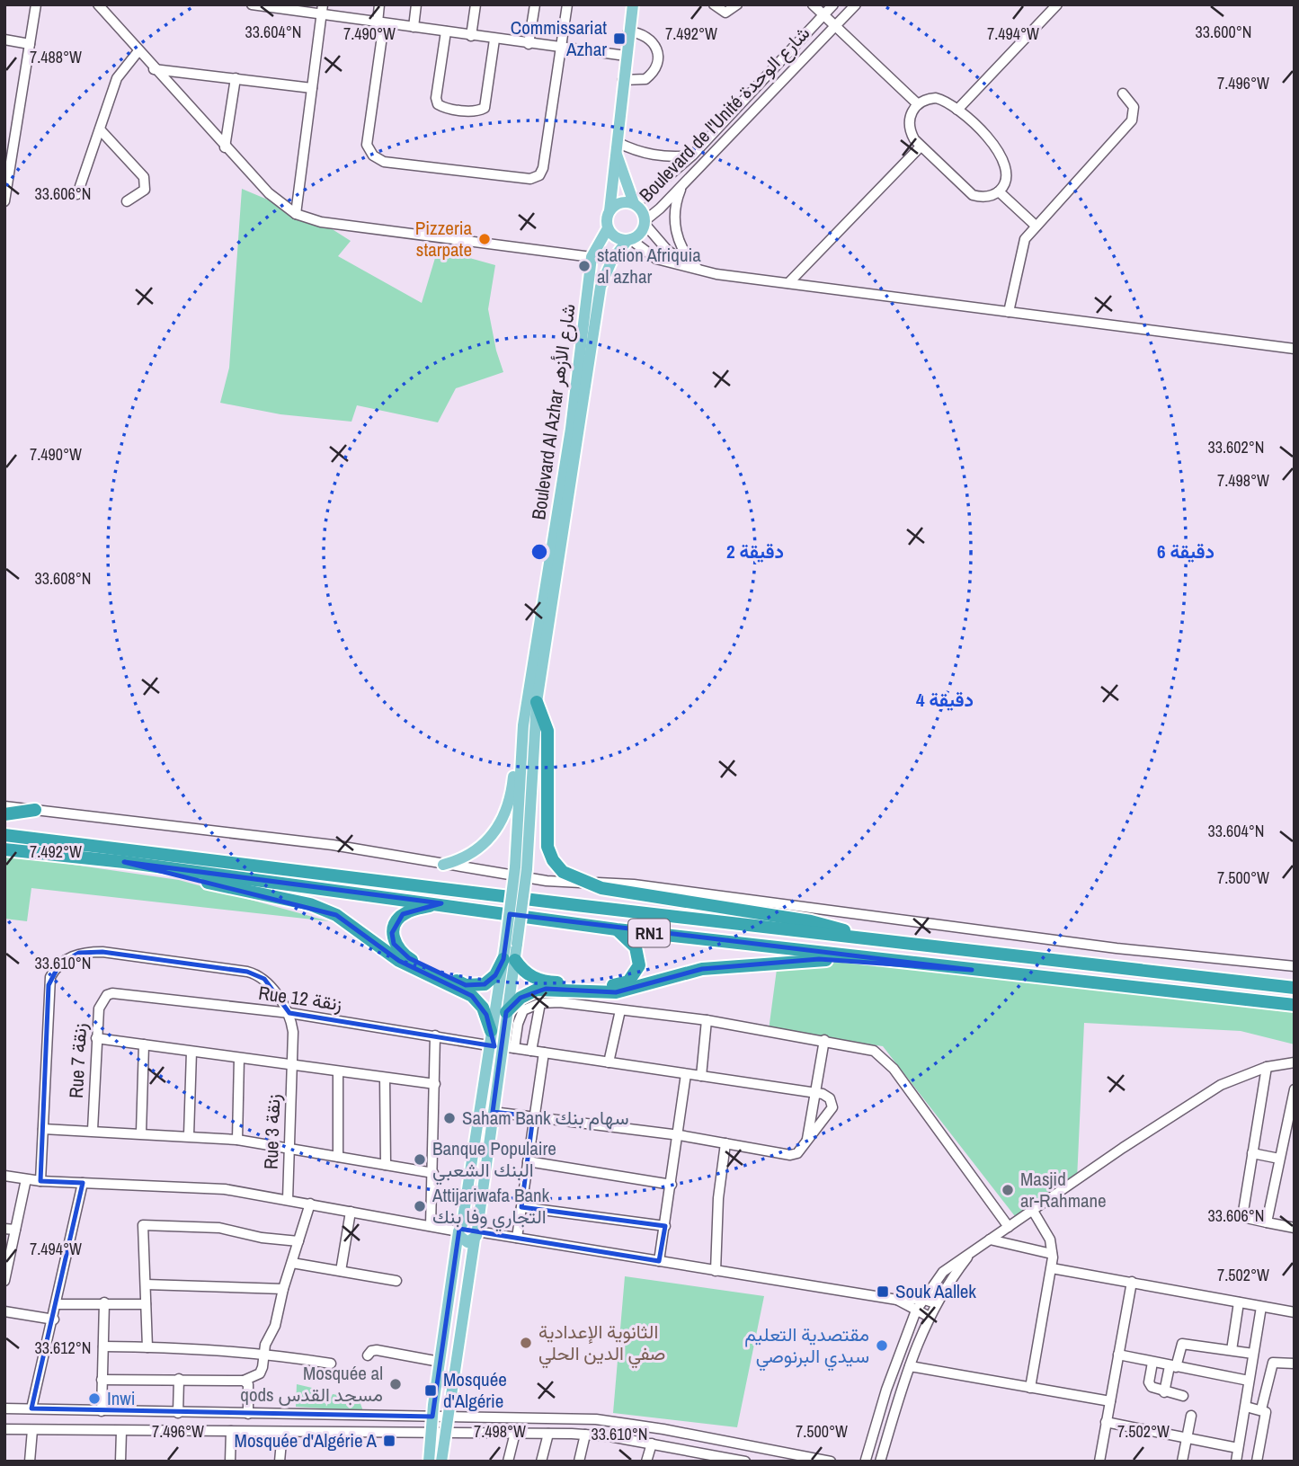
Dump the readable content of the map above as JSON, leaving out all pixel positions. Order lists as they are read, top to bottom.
{
  "streets": {
    "highway": ["RN1"],
    "main road": ["Boulevard Al Azhar شارع الأزهر"],
    "street": [
      "Boulevard de l'Unité شارع الوحدة",
      "Rue 12 زنقة",
      "Rue 7 زنقة",
      "Rue 3 زنقة"
    ]
  },
  "crossings": [
    ["Boulevard de l'Unité شارع الوحدة", "Boulevard Al Azhar شارع الأزهر"],
    ["Rue 12 زنقة", "Rue 7 زنقة"],
    ["Rue 12 زنقة", "Rue 3 زنقة"]
  ],
  "places": {
    "transit": [
      "Commissariat Azhar",
      "Souk Aallek",
      "Mosquée d'Algérie",
      "Mosquée d'Algérie A"
    ],
    "other": [
      "Pizzeria starpate",
      "station Afriquia al azhar",
      "Saham Bank سهام بنك",
      "Banque Populaire البنك الشعبي",
      "Masjid ar-Rahmane",
      "Attijariwafa Bank التجاري وفا بنك",
      "الثانوية الإعدادية صفي الدين الحلي",
      "مقتصدية التعليم سيدي البرنوصي",
      "Mosquée al qods مسجد القدس",
      "Inwi"
    ]
  },
  "coordinates": [
    "33.600°N",
    "33.604°N",
    "7.490°W",
    "7.492°W",
    "7.494°W",
    "7.488°W",
    "7.496°W",
    "33.606°N",
    "33.602°N",
    "7.498°W",
    "33.608°N",
    "7.500°W",
    "33.610°N",
    "7.502°W",
    "33.612°N"
  ],
  "rings": ["2 دقيقة", "6 دقيقة", "4 دقيقة"]
}
